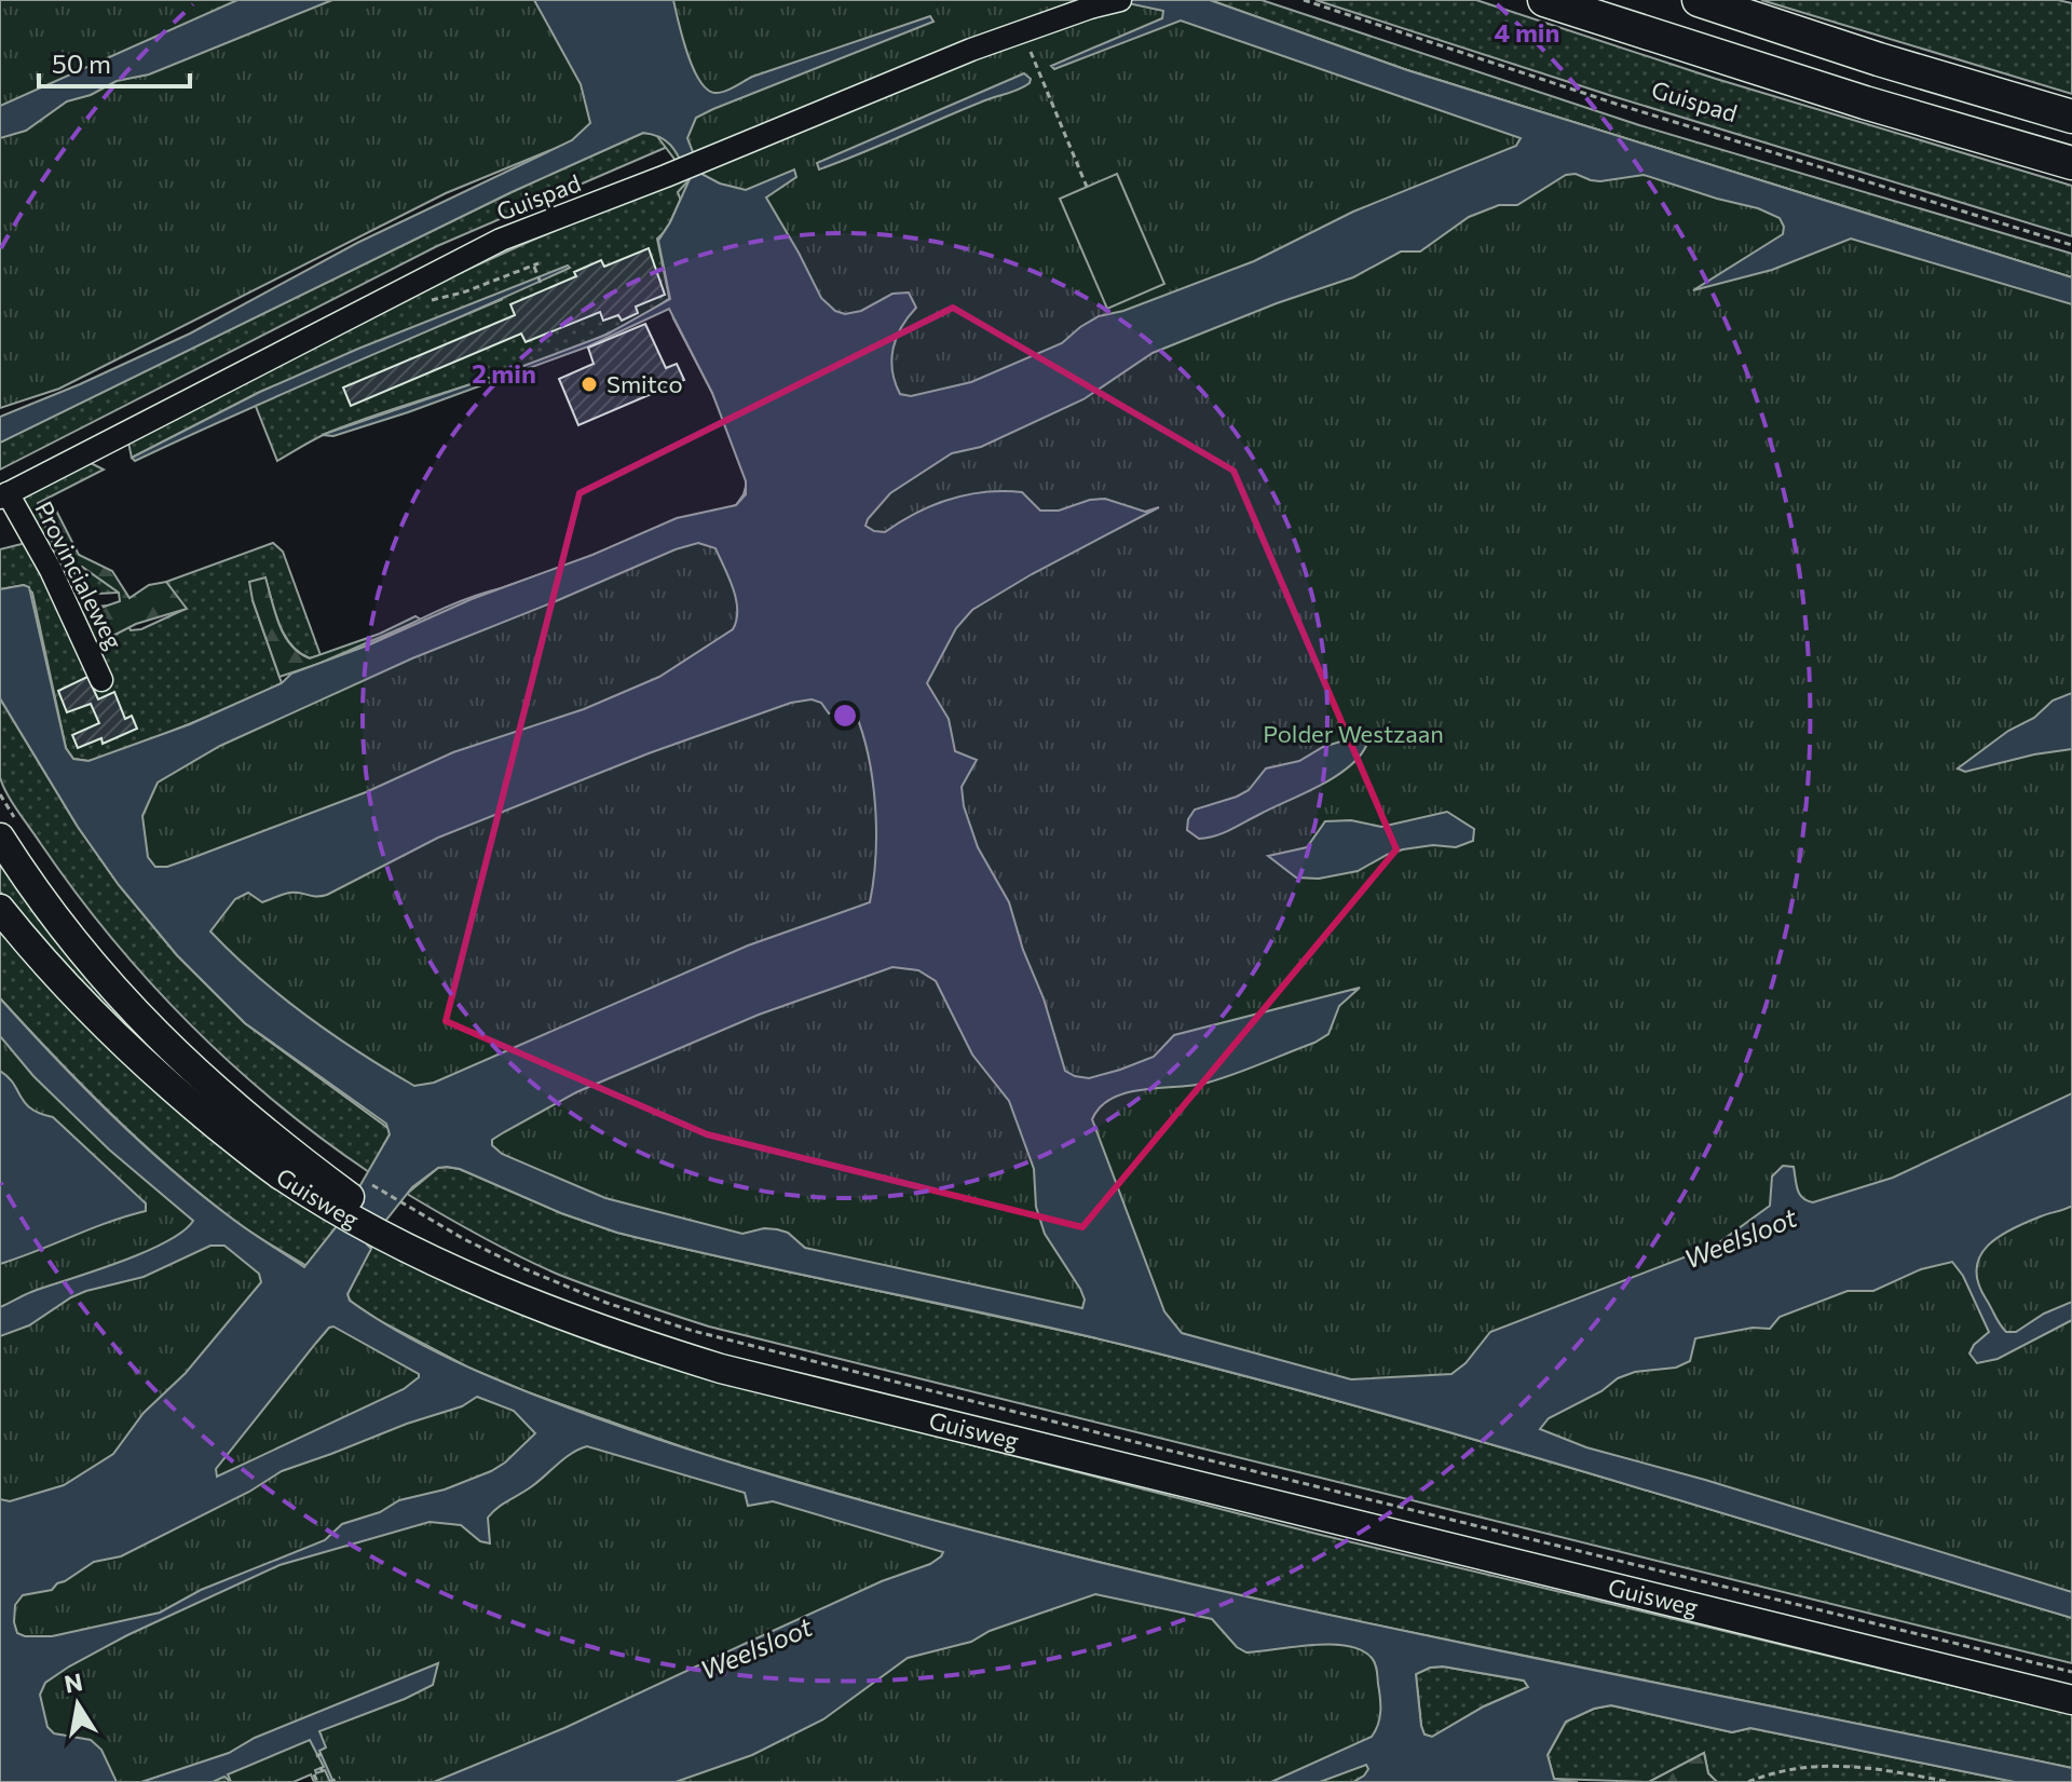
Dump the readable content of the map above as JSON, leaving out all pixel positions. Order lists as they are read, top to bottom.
{
  "streets": {
    "main road": ["Guisweg"],
    "street": ["Guispad", "Provincialeweg"]
  },
  "crossings": [
    ["Guispad", "Provincialeweg"]
  ],
  "water": ["Weelsloot"],
  "parks": ["Polder Westzaan"],
  "places": ["Smitco"],
  "scale_bar": "50 m",
  "north": "top",
  "rings": ["4 min", "2 min"]
}
